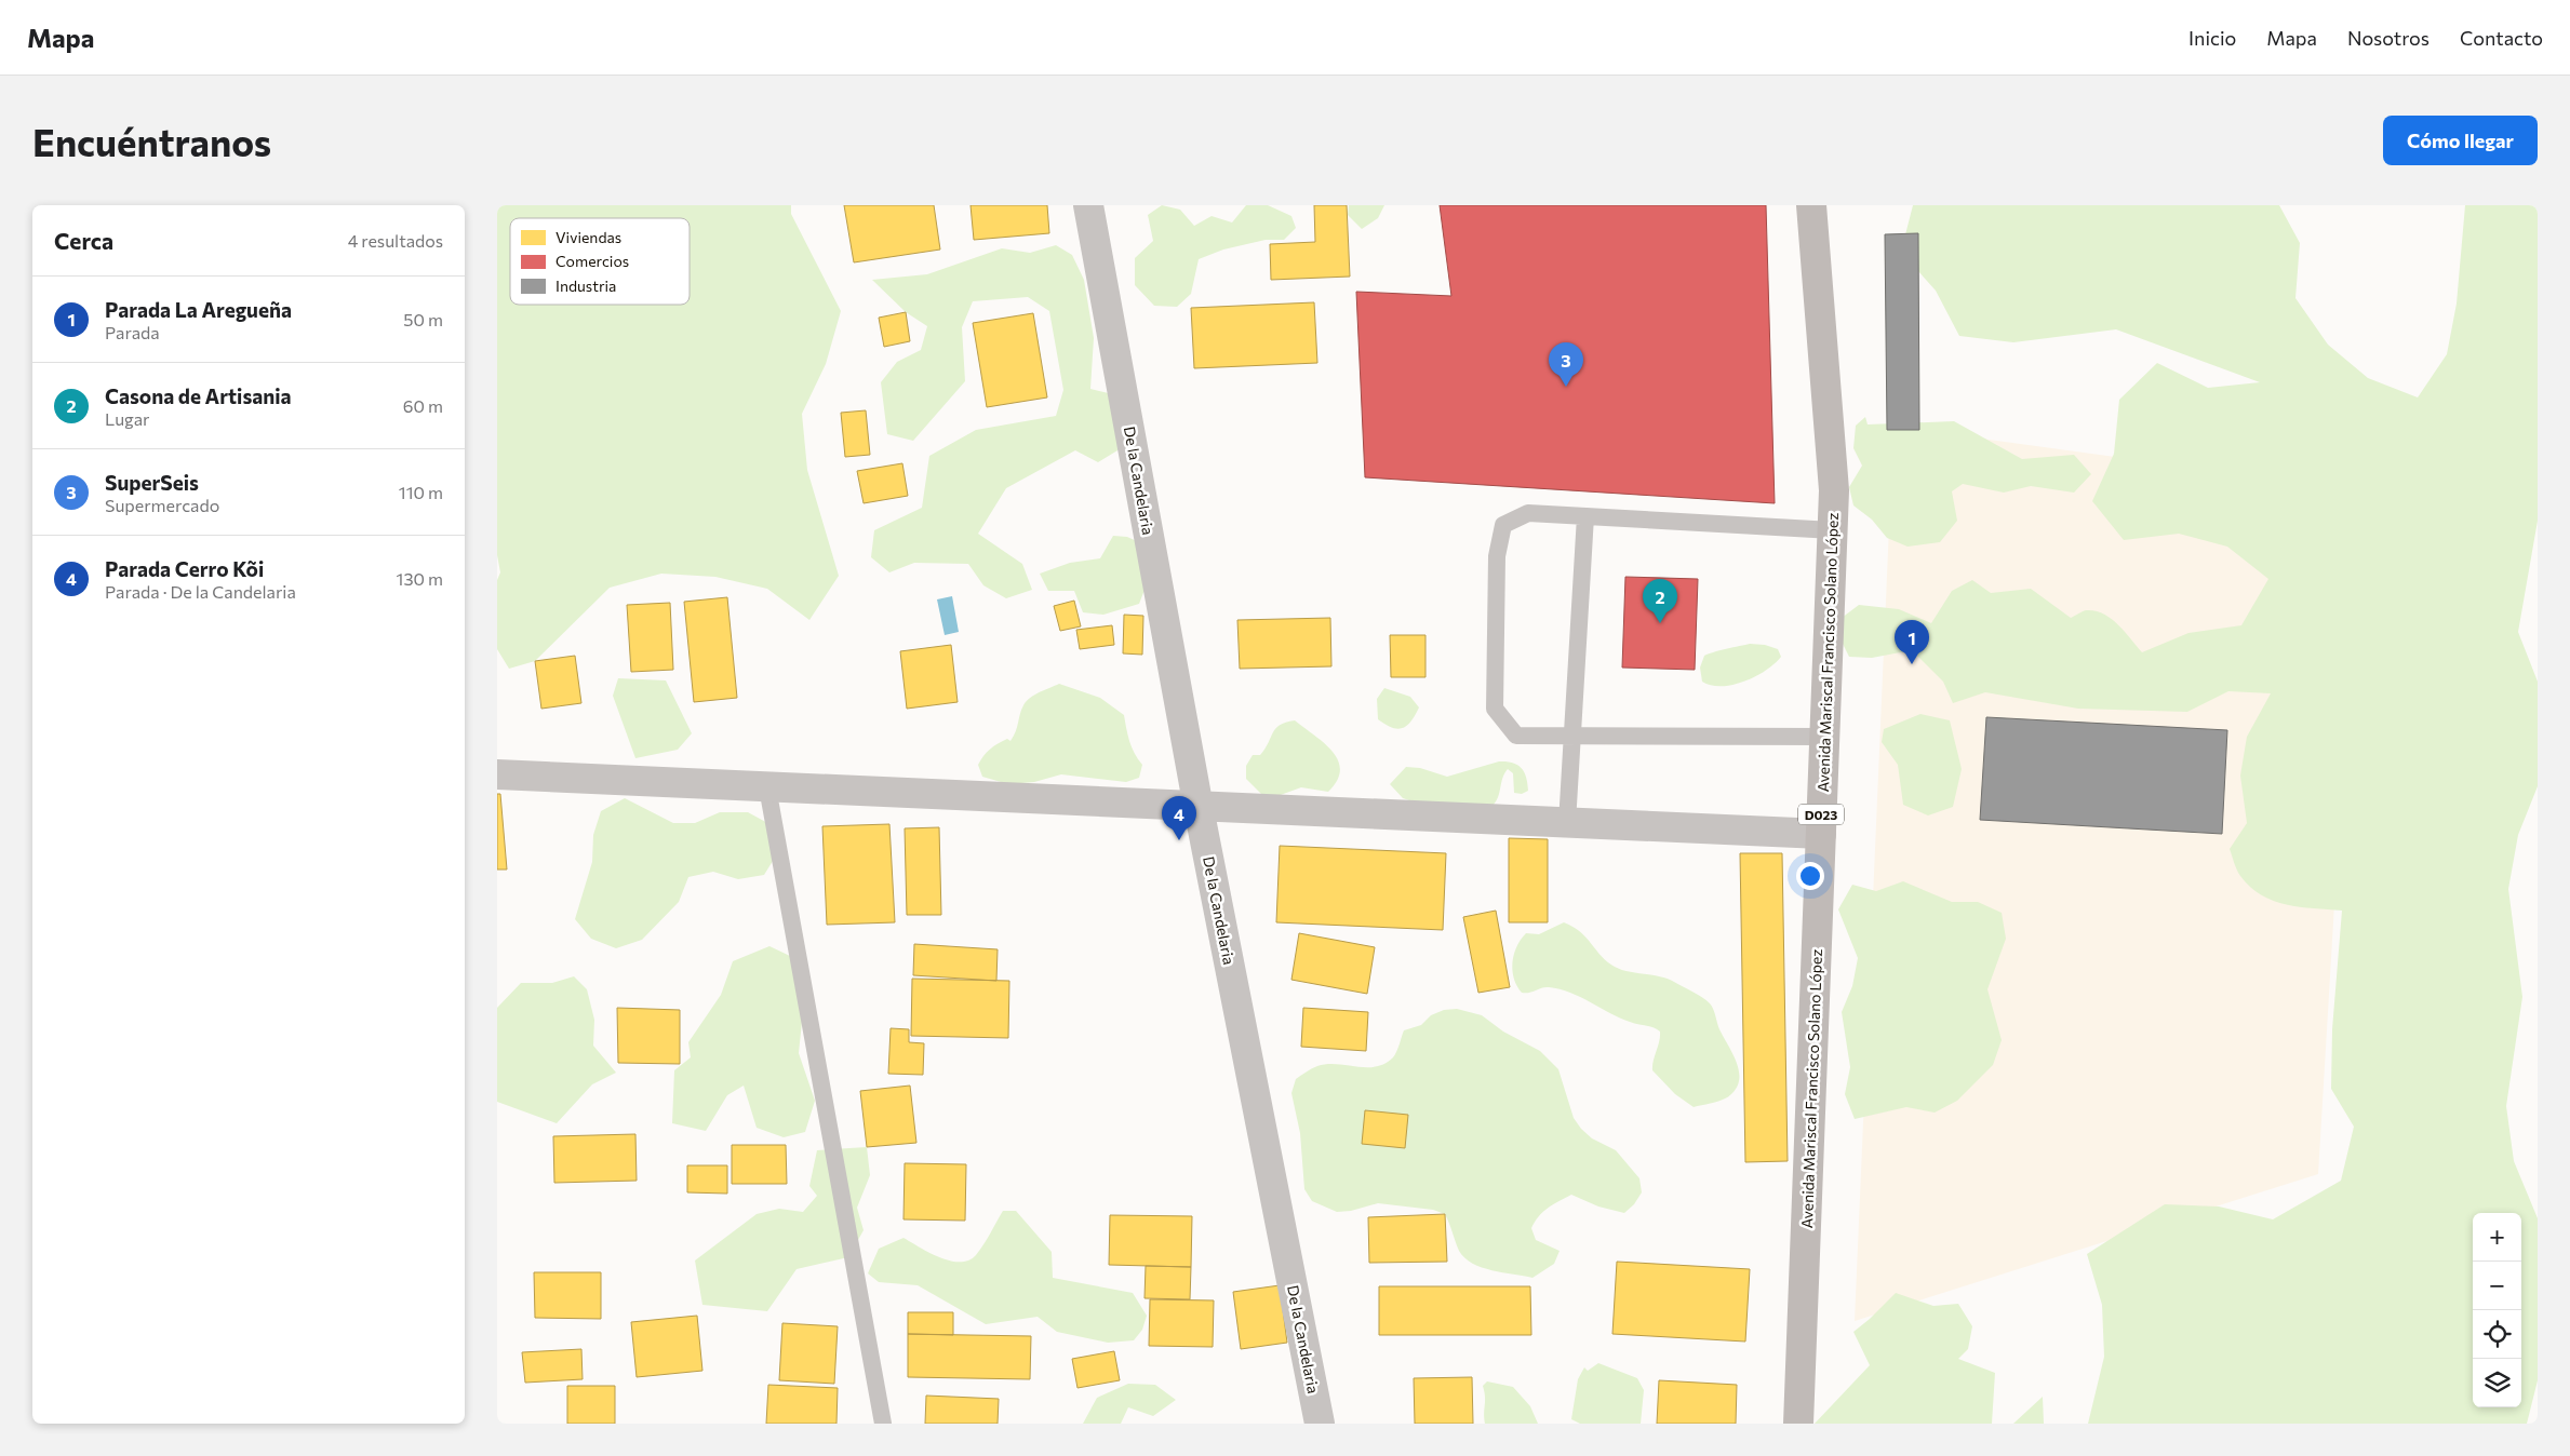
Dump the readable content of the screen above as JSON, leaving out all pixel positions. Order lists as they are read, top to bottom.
{
  "streets": {
    "main road": ["Avenida Mariscal Francisco Solano López", "D023"],
    "street": ["De la Candelaria"]
  },
  "legend": ["Viviendas", "Comercios", "Industria"],
  "page": {
    "header": "Mapa",
    "nav": [
      "Inicio",
      "Mapa",
      "Nosotros",
      "Contacto"
    ],
    "buttons": "Cómo llegar",
    "title": "Encuéntranos",
    "heading": ["Cerca", "4 resultados"],
    "list": [
      {
        "mark": "1",
        "name": "Parada La Aregueña",
        "note": "Parada",
        "value": "50 m"
      },
      {
        "mark": "2",
        "name": "Casona de Artisania",
        "note": "Lugar",
        "value": "60 m"
      },
      {
        "mark": "3",
        "name": "SuperSeis",
        "note": "Supermercado",
        "value": "110 m"
      },
      {
        "mark": "4",
        "name": "Parada Cerro Kõi",
        "note": "Parada · De la Candelaria",
        "value": "130 m"
      }
    ],
    "pins": [
      "3",
      "2",
      "1",
      "4"
    ],
    "map_buttons": ["+", "−"]
  }
}
